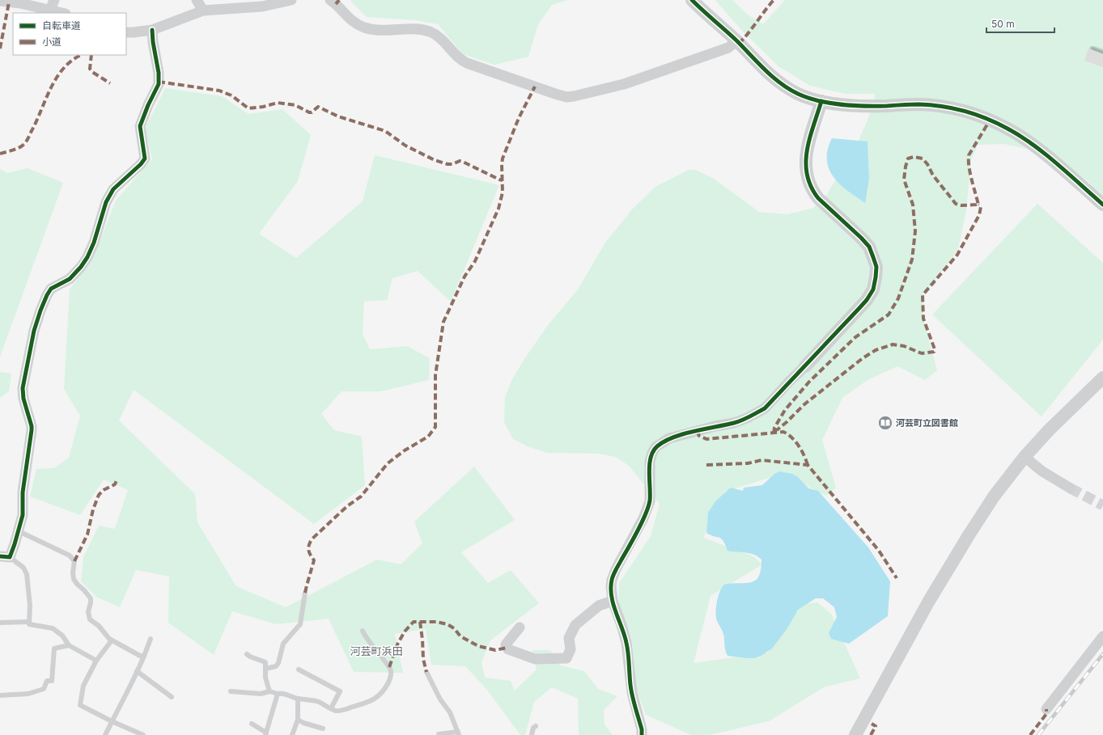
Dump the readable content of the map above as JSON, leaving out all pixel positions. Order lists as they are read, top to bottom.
{
  "districts": ["河芸町浜田"],
  "places": {
    "library": ["河芸町立図書館"]
  },
  "legend": ["自転車道", "小道"],
  "scale_bar": "50 m"
}
